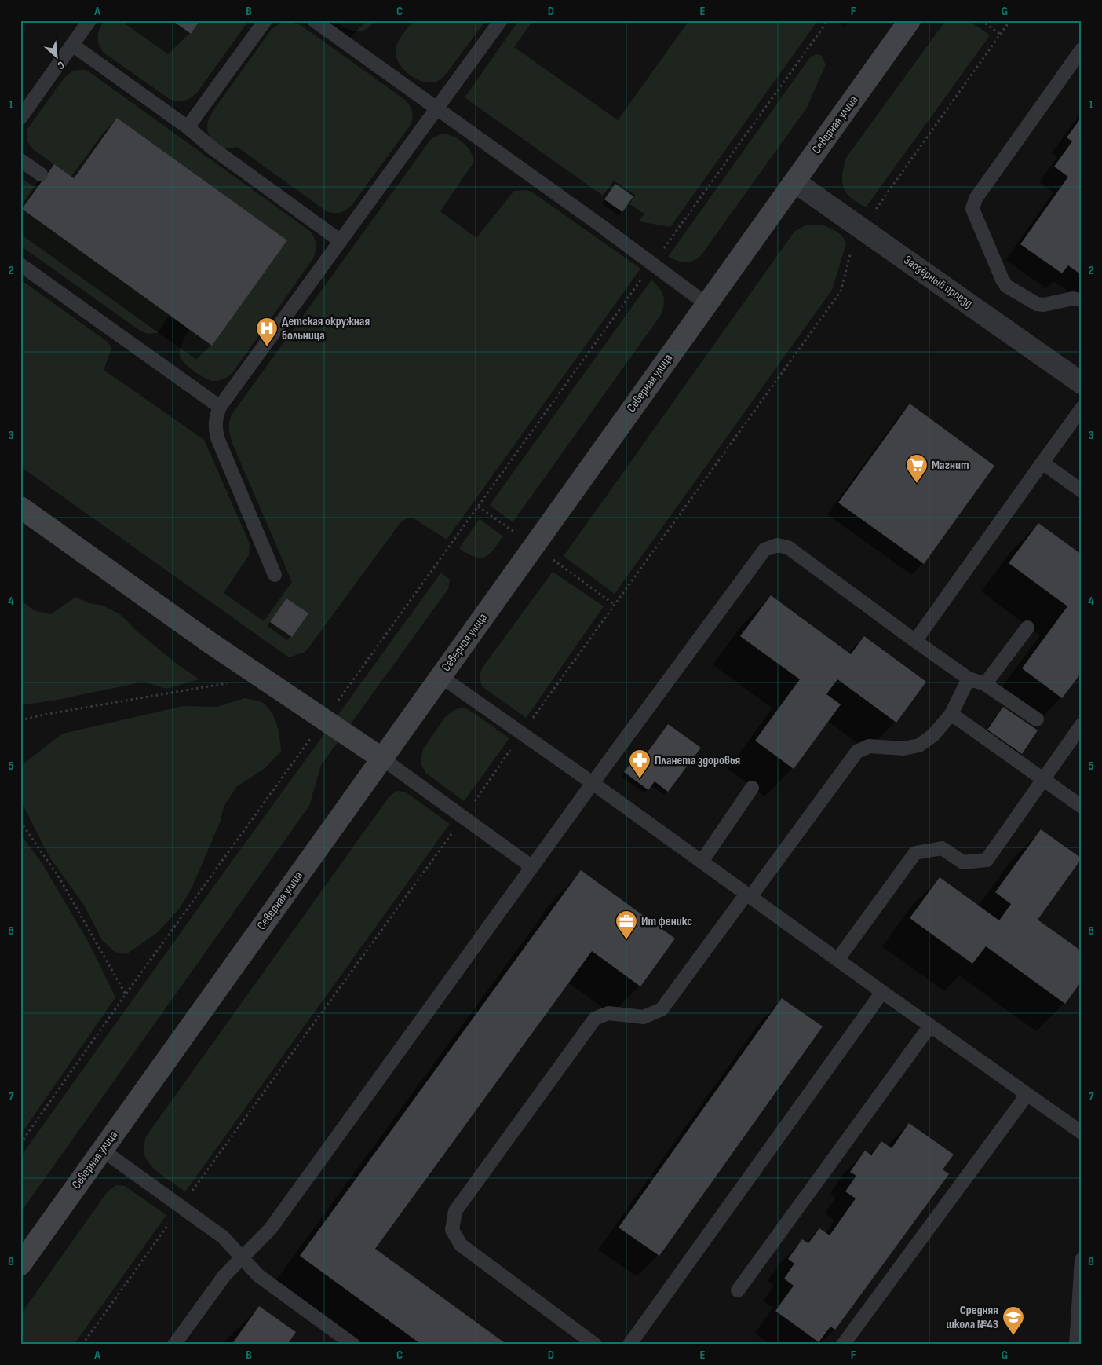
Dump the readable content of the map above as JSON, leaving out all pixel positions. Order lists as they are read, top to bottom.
{
  "streets": {
    "main road": ["Северная улица"],
    "street": ["Заозёрный проезд"]
  },
  "crossings": [
    ["Северная улица", "Заозёрный проезд"]
  ],
  "places": {
    "hospital": ["Детская окружная больница"],
    "supermarket": ["Магнит"],
    "pharmacy": ["Планета здоровья"],
    "office": ["Ит феникс"],
    "school or university": ["Средняя школа №43"]
  },
  "north": "bottom right",
  "grid": {
    "columns": [
      "A",
      "B",
      "C",
      "D",
      "E",
      "F",
      "G"
    ],
    "rows": [
      "1",
      "2",
      "3",
      "4",
      "5",
      "6",
      "7",
      "8"
    ]
  }
}
